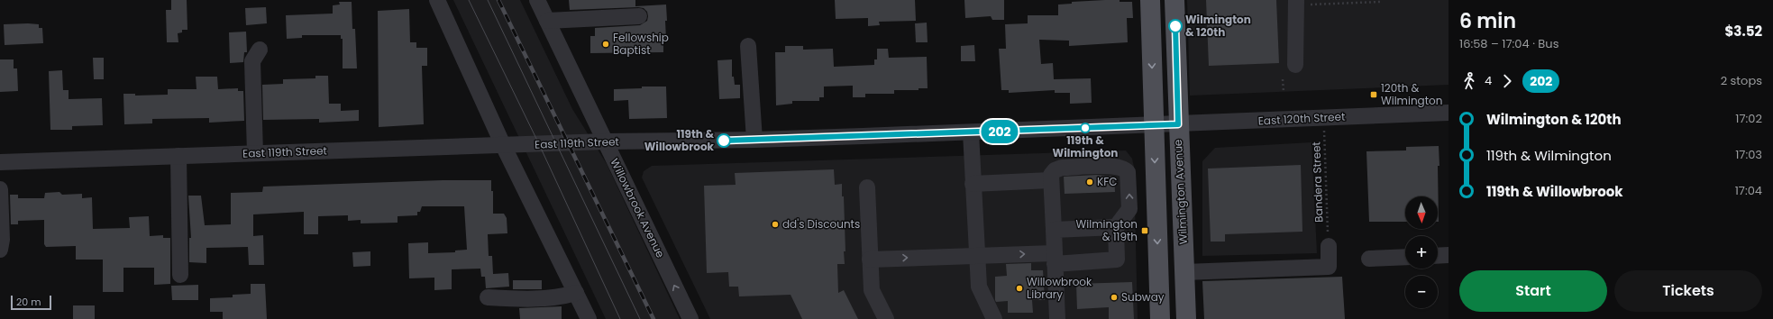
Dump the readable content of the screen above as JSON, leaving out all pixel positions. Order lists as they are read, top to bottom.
{
  "streets": {
    "main road": ["Wilmington Avenue"],
    "street": ["East 120th Street", "East 119th Street", "Willowbrook Avenue"],
    "path": ["Bandera Street"]
  },
  "crossings": [
    ["East 120th Street", "East 119th Street"],
    ["East 120th Street", "Bandera Street"],
    ["East 120th Street", "Wilmington Avenue"],
    ["East 119th Street", "Willowbrook Avenue"]
  ],
  "places": {
    "other": [
      "Wilmington & 120th",
      "Fellowship Baptist",
      "119th & Wilmington",
      "119th & Willowbrook",
      "KFC",
      "dd's Discounts",
      "Willowbrook Library",
      "Subway"
    ],
    "transit": ["120th & Wilmington", "Wilmington & 119th"]
  },
  "lines": ["bus line 202"],
  "scale_bar": "20 m",
  "north": "bottom",
  "page": {
    "on_map": "202",
    "heading": ["6 min", "16:58 – 17:04 · Bus", "$3.52"],
    "legs": ["4", "202", "2 stops"],
    "list": [
      {
        "name": "Wilmington & 120th",
        "value": "17:02"
      },
      {
        "name": "119th & Wilmington",
        "value": "17:03"
      },
      {
        "name": "119th & Willowbrook",
        "value": "17:04"
      }
    ],
    "map_buttons": ["+", "−"],
    "buttons": ["Start", "Tickets"],
    "scale": "20 m"
  }
}
